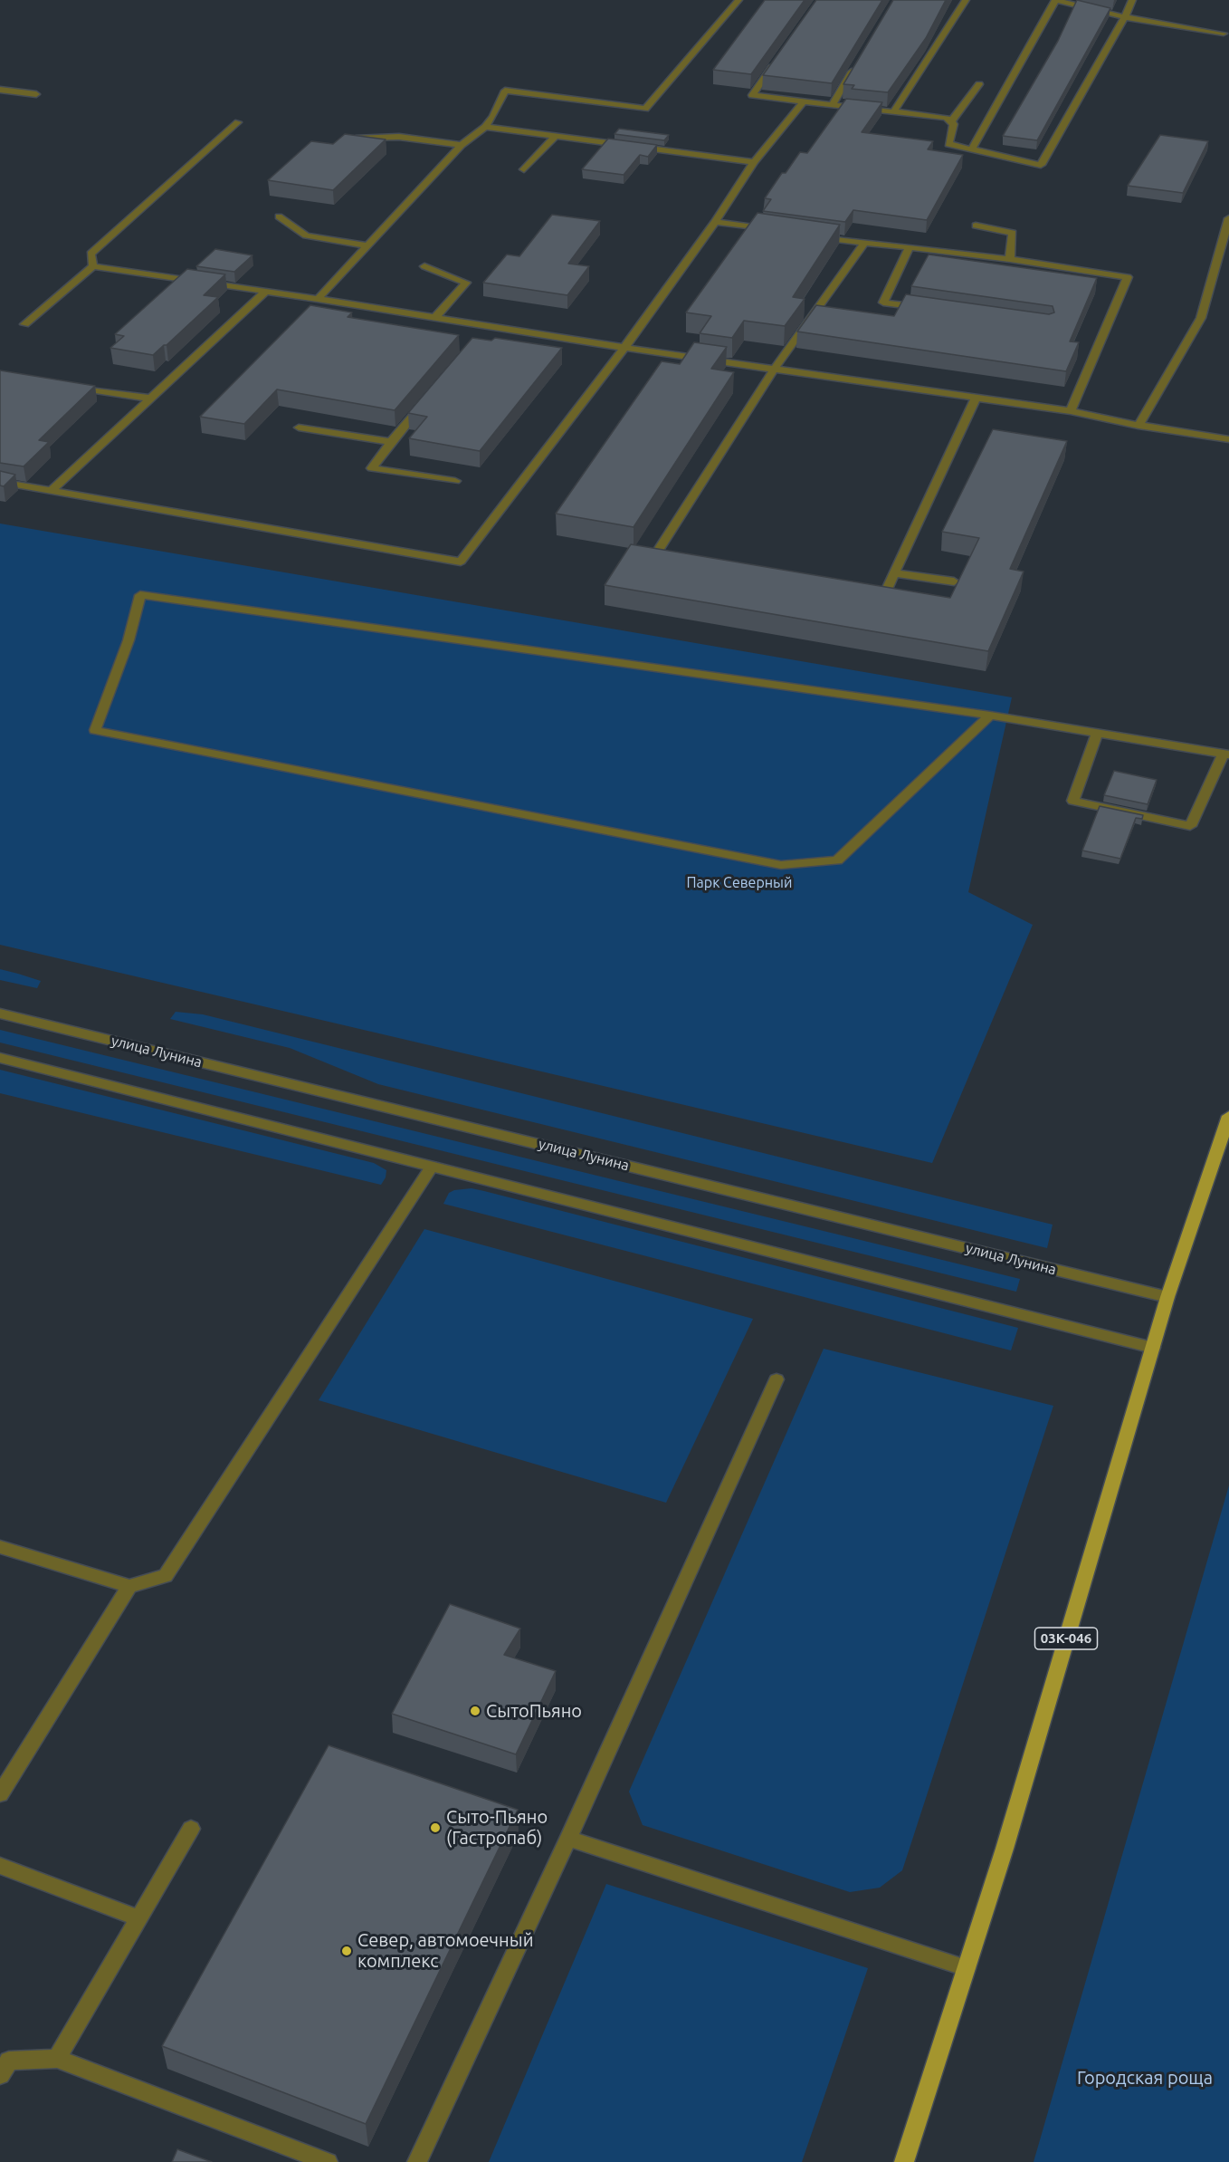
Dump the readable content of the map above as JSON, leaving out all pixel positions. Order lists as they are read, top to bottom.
{
  "streets": {
    "main road": ["03К-046"],
    "street": ["улица Лунина"]
  },
  "crossings": [
    ["улица Лунина", "03К-046"]
  ],
  "parks": ["Парк Северный", "Городская роща"],
  "places": ["СытоПьяно", "Сыто-Пьяно (Гастропаб)", "Север, автомоечный комплекс"]
}
